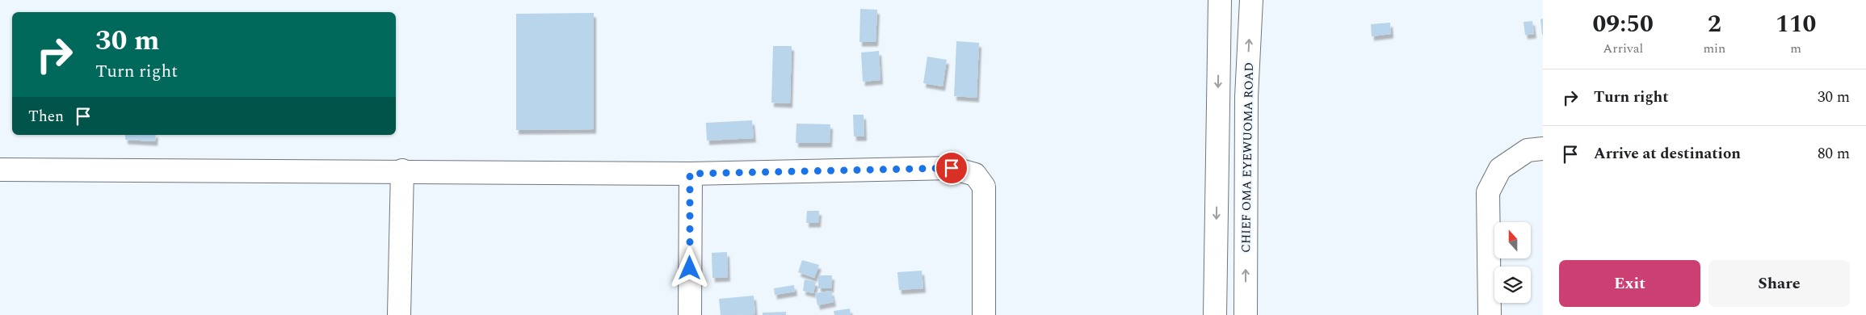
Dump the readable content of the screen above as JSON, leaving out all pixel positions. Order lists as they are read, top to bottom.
{
  "streets": {
    "street": ["CHIEF OMA EYEWUOMA ROAD"]
  },
  "north": "top",
  "page": {
    "eta": [
      "09:50",
      "Arrival",
      "2",
      "min",
      "110",
      "m"
    ],
    "turn": ["30 m", "Turn right"],
    "list": [
      {
        "name": "Turn right",
        "value": "30 m"
      },
      {
        "name": "Arrive at destination",
        "value": "80 m"
      }
    ],
    "then": "Then",
    "buttons": ["Exit", "Share"]
  }
}
